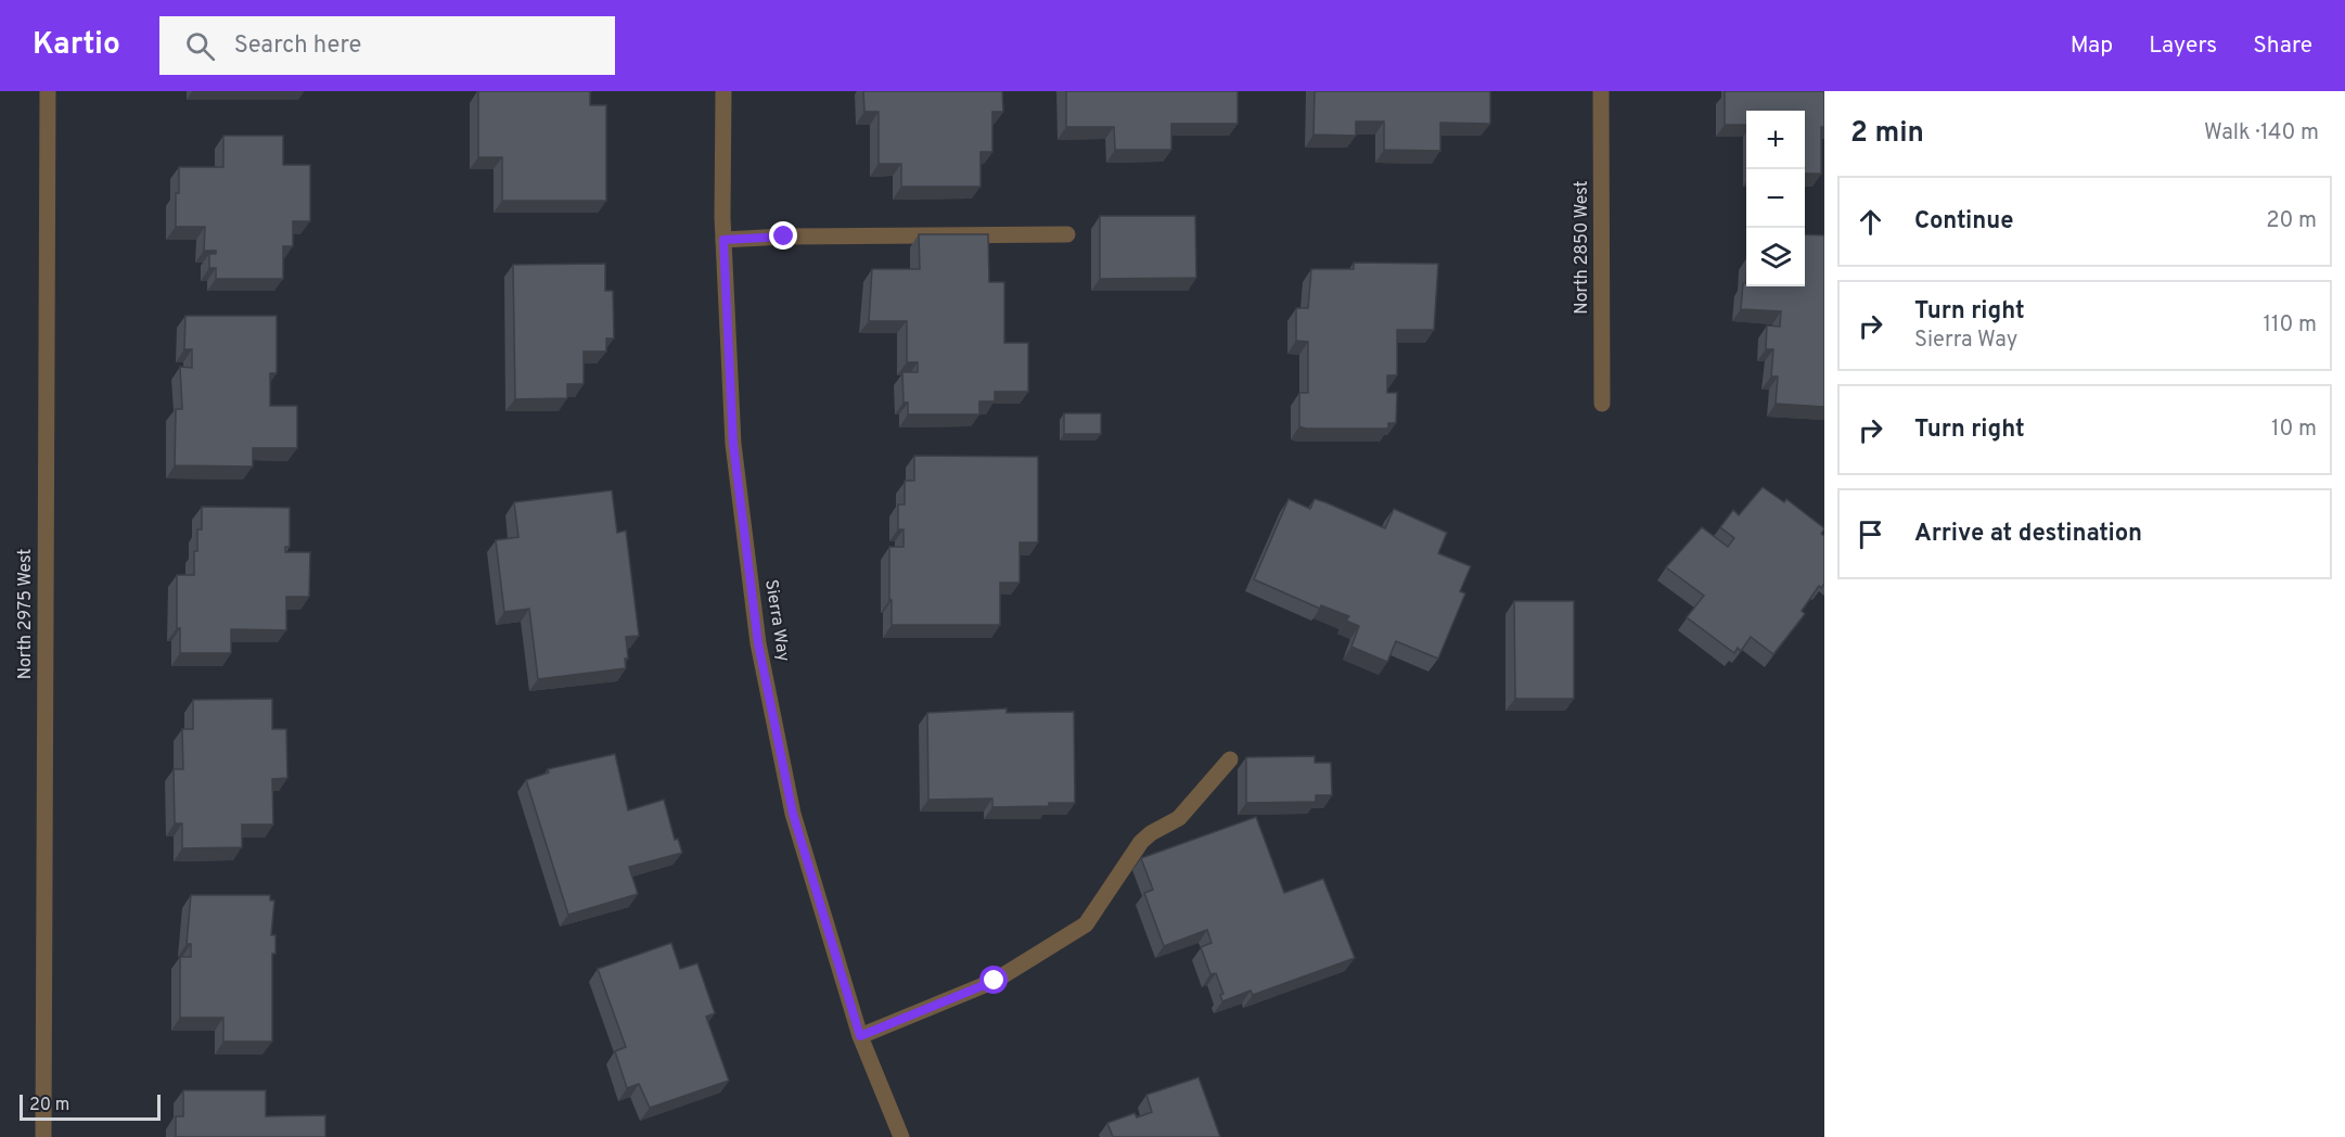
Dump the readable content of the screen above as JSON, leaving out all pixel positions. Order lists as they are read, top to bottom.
{
  "streets": {
    "street": ["North 2850 West", "North 2975 West", "Sierra Way"]
  },
  "scale_bar": "20 m",
  "page": {
    "header": "Kartio",
    "search": "Search here",
    "nav": ["Map", "Layers", "Share"],
    "heading": ["2 min", "Walk · 140 m"],
    "map_buttons": ["+", "−"],
    "list": [
      ["Continue", "20 m"],
      ["Turn right", "Sierra Way", "110 m"],
      ["Turn right", "10 m"],
      "Arrive at destination"
    ],
    "scale": "20 m"
  }
}
